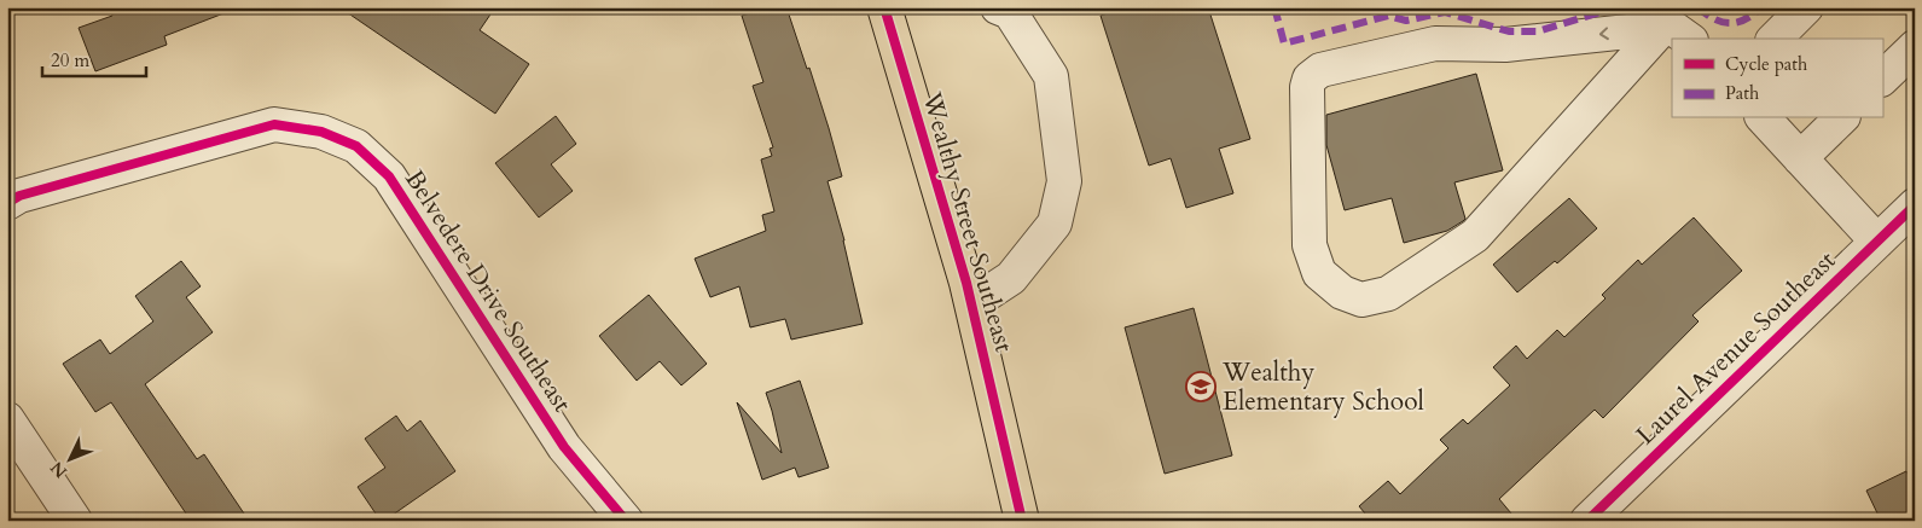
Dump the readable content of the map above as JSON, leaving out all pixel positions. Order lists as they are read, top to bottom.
{
  "streets": {
    "main road": ["Wealthy Street Southeast"],
    "street": ["Belvedere Drive Southeast", "Laurel Avenue Southeast"]
  },
  "places": {
    "school or university": ["Wealthy Elementary School"]
  },
  "legend": ["Cycle path", "Path"],
  "scale_bar": "20 m",
  "north": "bottom left"
}
